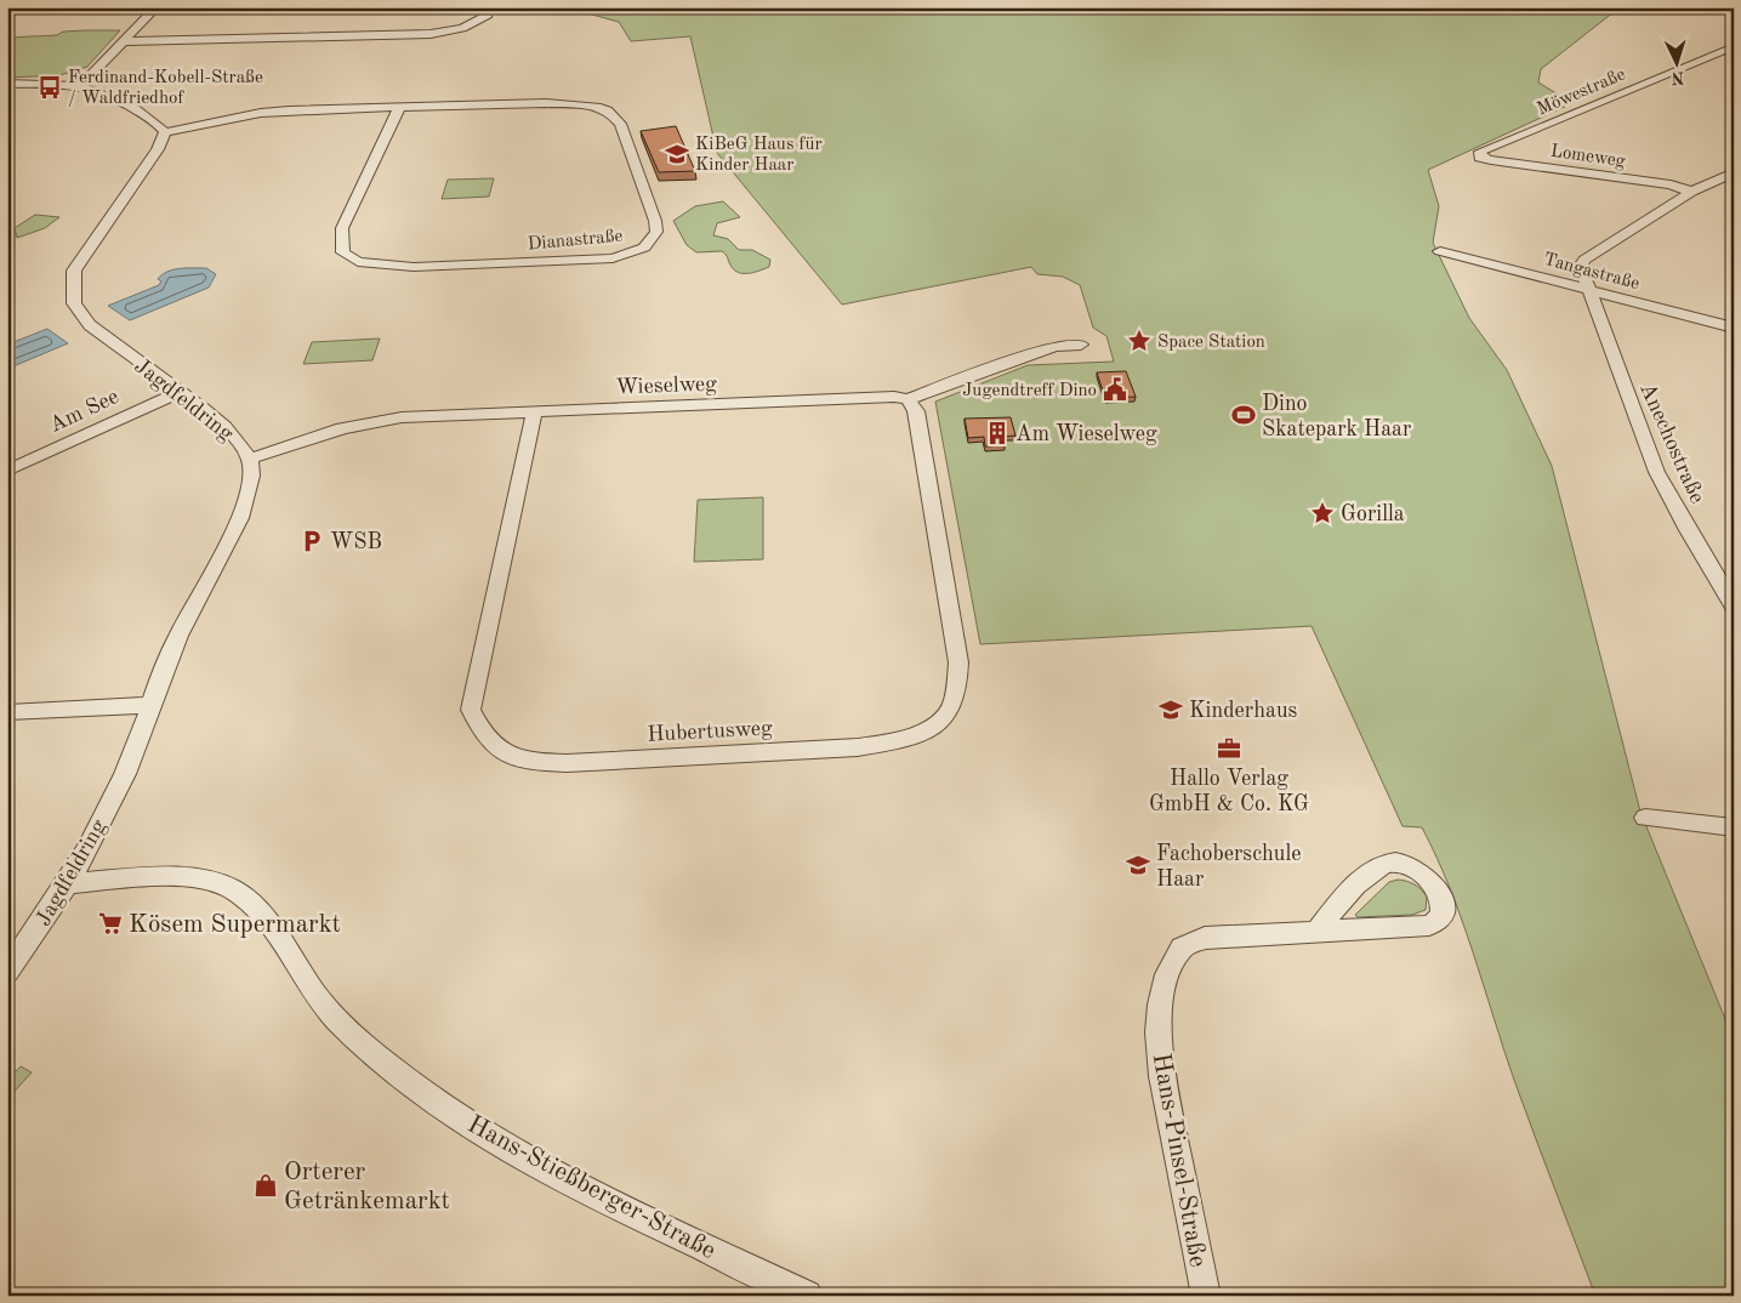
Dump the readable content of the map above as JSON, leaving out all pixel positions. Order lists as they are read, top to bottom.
{
  "streets": {
    "street": [
      "Möwestraße",
      "Lomeweg",
      "Dianastraße",
      "Tangastraße",
      "Wieselweg",
      "Jagdfeldring",
      "Am See",
      "Anechostraße",
      "Hubertusweg",
      "Hans-Pinsel-Straße",
      "Hans-Stießberger-Straße"
    ]
  },
  "crossings": [
    ["Möwestraße", "Lomeweg"],
    ["Lomeweg", "Anechostraße"],
    ["Dianastraße", "Jagdfeldring"],
    ["Tangastraße", "Anechostraße"],
    ["Wieselweg", "Jagdfeldring"],
    ["Wieselweg", "Hubertusweg"],
    ["Jagdfeldring", "Am See"],
    ["Jagdfeldring", "Hans-Stießberger-Straße"]
  ],
  "places": {
    "bus stop": ["Ferdinand-Kobell-Straße / Waldfriedhof"],
    "school or university": ["KiBeG Haus für Kinder Haar", "Kinderhaus", "Fachoberschule Haar"],
    "place": ["Space Station", "Gorilla"],
    "public building": ["Jugendtreff Dino"],
    "sports": ["Dino Skatepark Haar"],
    "building": ["Am Wieselweg"],
    "parking": ["WSB"],
    "office": ["Hallo Verlag GmbH & Co. KG"],
    "supermarket": ["Kösem Supermarkt"],
    "shop": ["Orterer Getränkemarkt"]
  },
  "north": "bottom"
}
